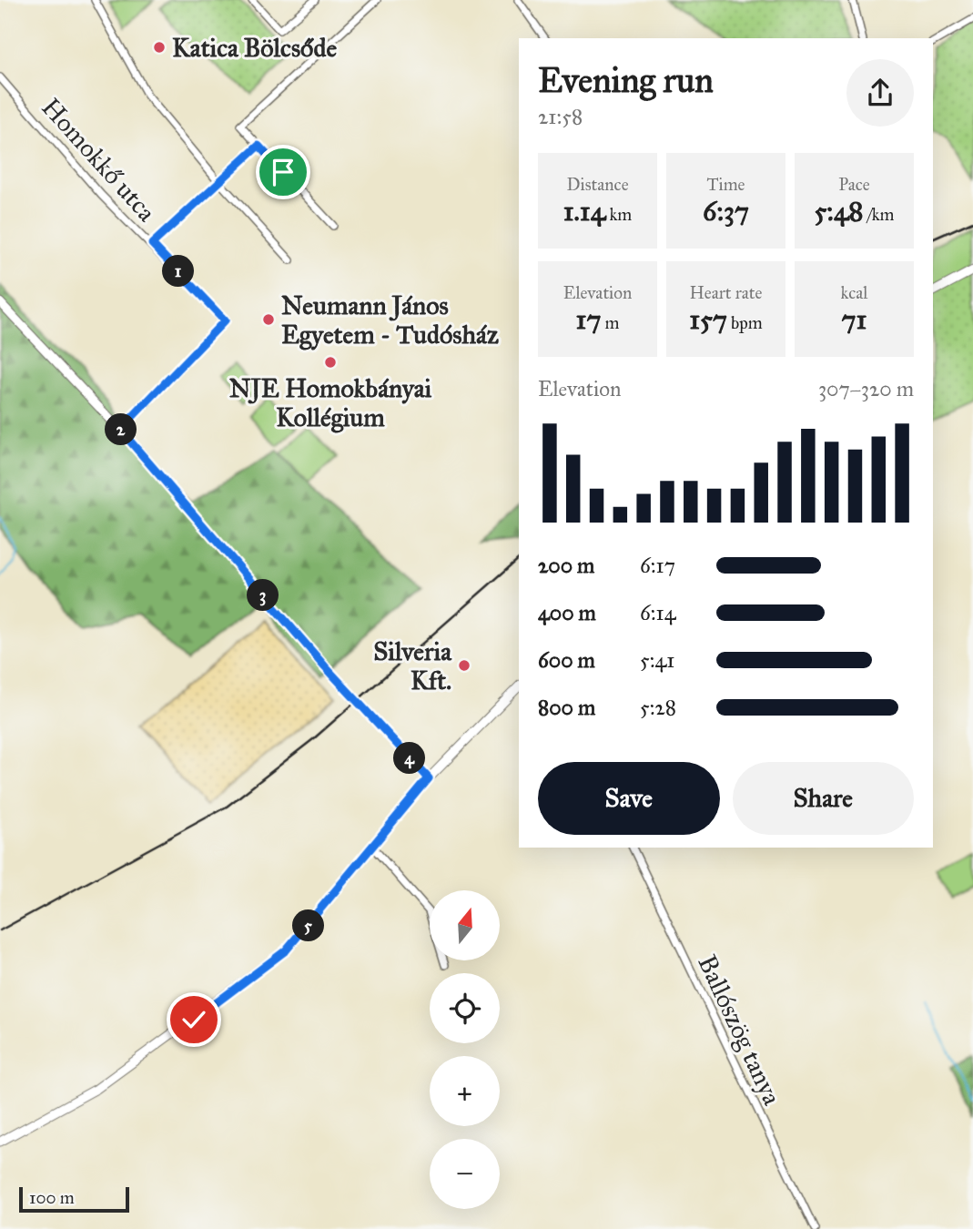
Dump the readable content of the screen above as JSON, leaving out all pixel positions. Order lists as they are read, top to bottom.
{
  "streets": {
    "street": ["Homokkő utca", "Ballószög tanya"]
  },
  "places": [
    "Katica Bölcsőde",
    "Neumann János Egyetem - Tudósház",
    "NJE Homokbányai Kollégium",
    "Silveria Kft."
  ],
  "scale_bar": "100 m",
  "north": "top",
  "page": {
    "heading": ["Evening run", "21:58"],
    "stats": [
      ["Distance", "1.14 km"],
      ["Time", "6:37"],
      ["Pace", "5:48 /km"],
      ["Elevation", "17 m"],
      ["Heart rate", "157 bpm"],
      ["kcal", "71"]
    ],
    "pins": [
      "1",
      "2",
      "3",
      "4",
      "5"
    ],
    "chart": ["Elevation", "307–320 m"],
    "list": [
      {
        "name": "200 m",
        "note": "6:17"
      },
      {
        "name": "400 m",
        "note": "6:14"
      },
      {
        "name": "600 m",
        "note": "5:41"
      },
      {
        "name": "800 m",
        "note": "5:28"
      }
    ],
    "buttons": ["Save", "Share"],
    "map_buttons": ["+", "−"],
    "scale": "100 m"
  }
}
